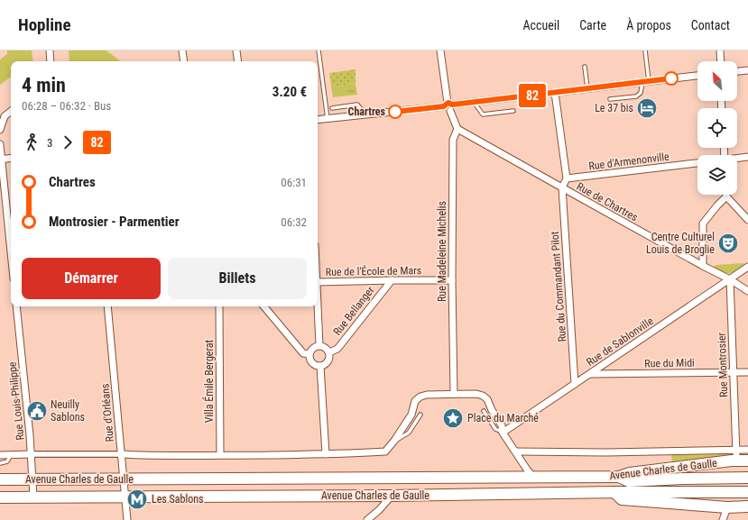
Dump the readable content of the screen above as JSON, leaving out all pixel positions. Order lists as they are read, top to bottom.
{
  "streets": {
    "main road": ["Avenue Charles de Gaulle"],
    "street": [
      "Rue d'Armenonville",
      "Rue de Chartres",
      "Rue Madeleine Michelis",
      "Rue de l'École de Mars",
      "Rue du Commandant Pilot",
      "Rue Bellanger",
      "Rue de Sablonville",
      "Rue du Midi",
      "Rue Montrosier",
      "Villa Émile Bergerat",
      "Rue Louis-Philippe",
      "Rue d'Orléans"
    ]
  },
  "crossings": [
    ["Rue de Chartres", "Rue Madeleine Michelis"],
    ["Rue de Chartres", "Rue du Commandant Pilot"],
    ["Rue de Chartres", "Rue de Sablonville"],
    ["Rue de Chartres", "Rue Montrosier"],
    ["Rue Madeleine Michelis", "Rue de l'École de Mars"],
    ["Rue de l'École de Mars", "Rue Bellanger"],
    ["Rue du Commandant Pilot", "Rue de Sablonville"],
    ["Rue de Sablonville", "Rue du Midi"],
    ["Rue de Sablonville", "Rue Montrosier"],
    ["Rue du Midi", "Rue Montrosier"],
    ["Rue Montrosier", "Avenue Charles de Gaulle"],
    ["Rue Louis-Philippe", "Avenue Charles de Gaulle"],
    ["Rue d'Orléans", "Avenue Charles de Gaulle"]
  ],
  "places": {
    "hotel": ["Le 37 bis"],
    "other": ["Chartres"],
    "theatre": ["Centre Culturel Louis de Broglie"],
    "public building": ["Neuilly Sablons"],
    "place": ["Place du Marché"],
    "metro station": ["Les Sablons"]
  },
  "lines": ["bus line 82"],
  "north": "top left",
  "page": {
    "header": "Hopline",
    "nav": [
      "Accueil",
      "Carte",
      "À propos",
      "Contact"
    ],
    "on_map": "82",
    "heading": ["4 min", "06:28 – 06:32 · Bus", "3.20 €"],
    "legs": ["3", "82"],
    "list": [
      {
        "name": "Chartres",
        "value": "06:31"
      },
      {
        "name": "Montrosier - Parmentier",
        "value": "06:32"
      }
    ],
    "buttons": ["Démarrer", "Billets"]
  }
}
